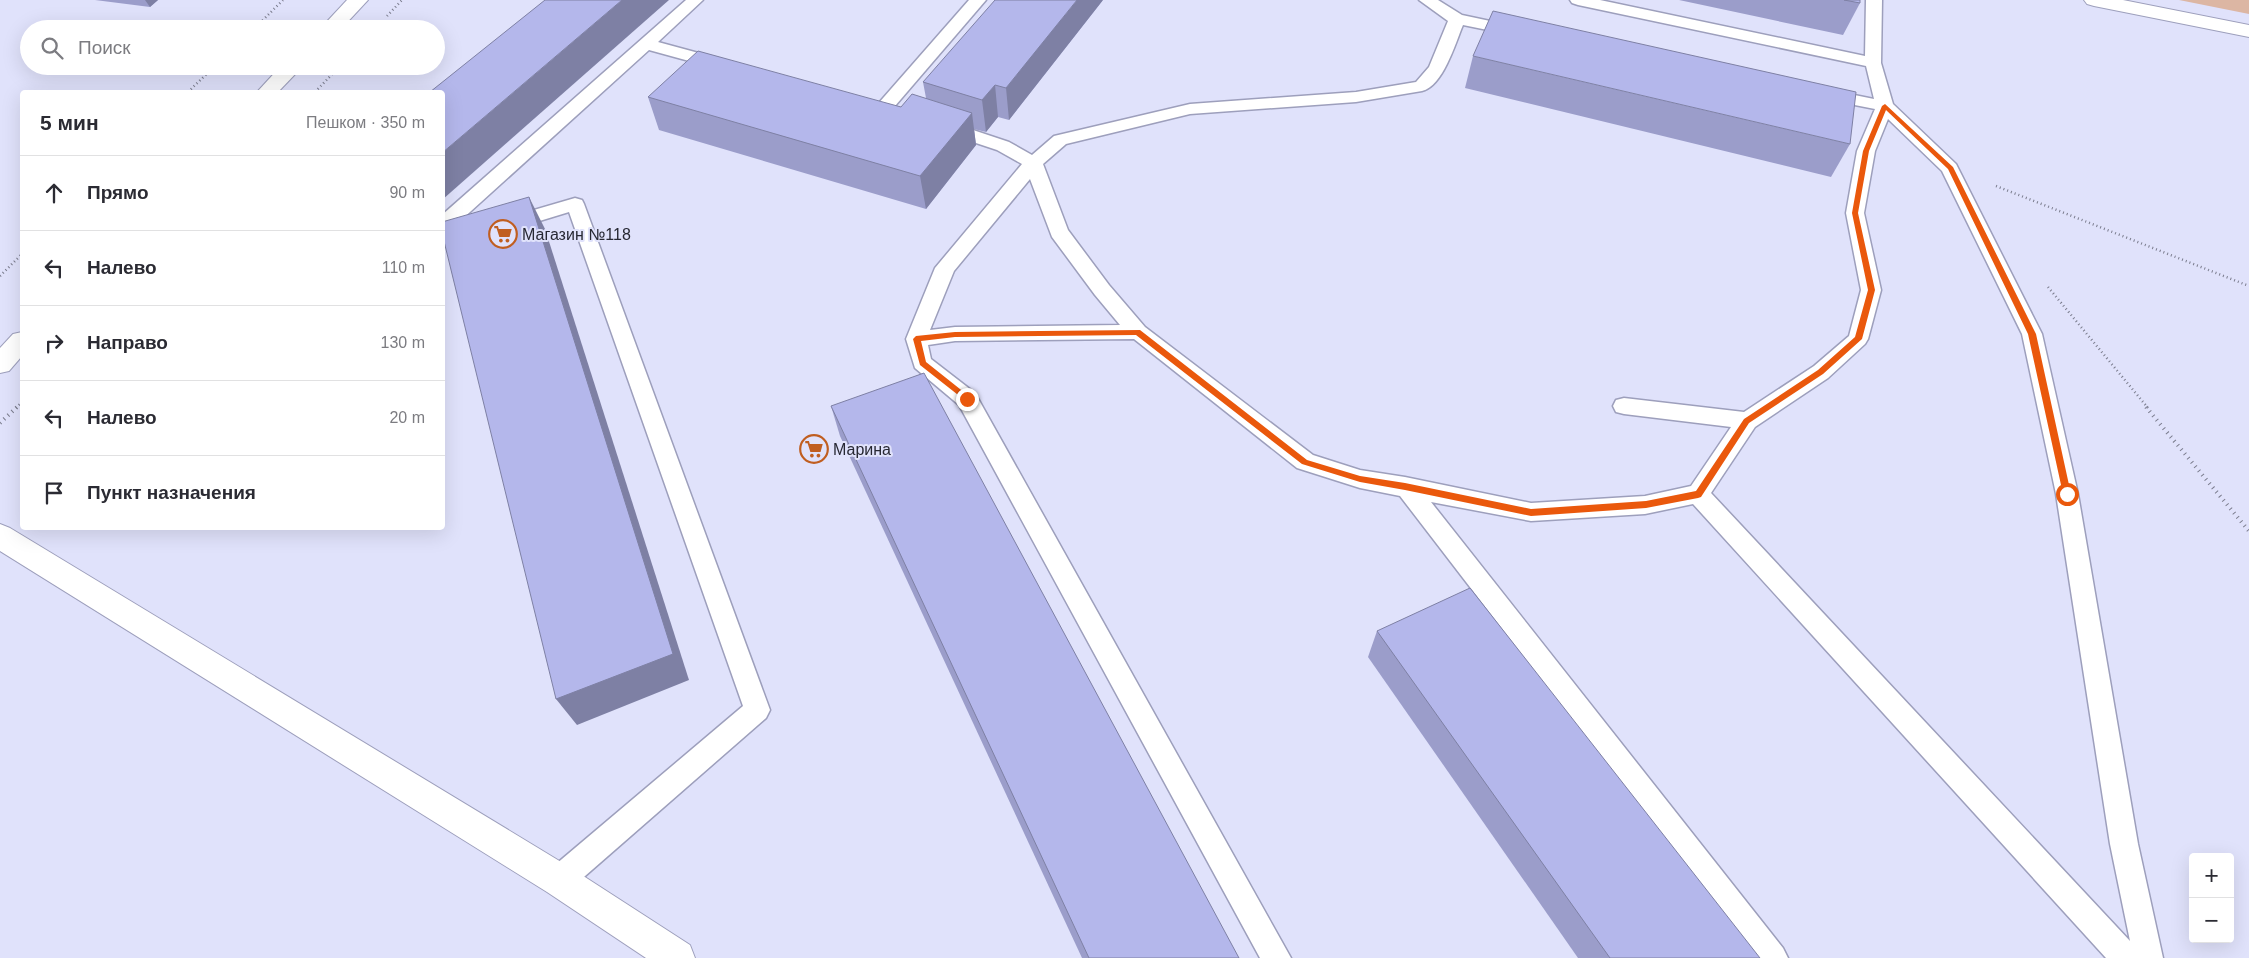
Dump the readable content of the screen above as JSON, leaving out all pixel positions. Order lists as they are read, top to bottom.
{
  "places": {
    "supermarket": ["Магазин №118", "Марина"]
  },
  "page": {
    "search": "Поиск",
    "heading": ["5 мин", "Пешком · 350 m"],
    "list": [
      ["Прямо", "90 m"],
      ["Налево", "110 m"],
      ["Направо", "130 m"],
      ["Налево", "20 m"],
      "Пункт назначения"
    ],
    "map_buttons": ["+", "−"]
  }
}
